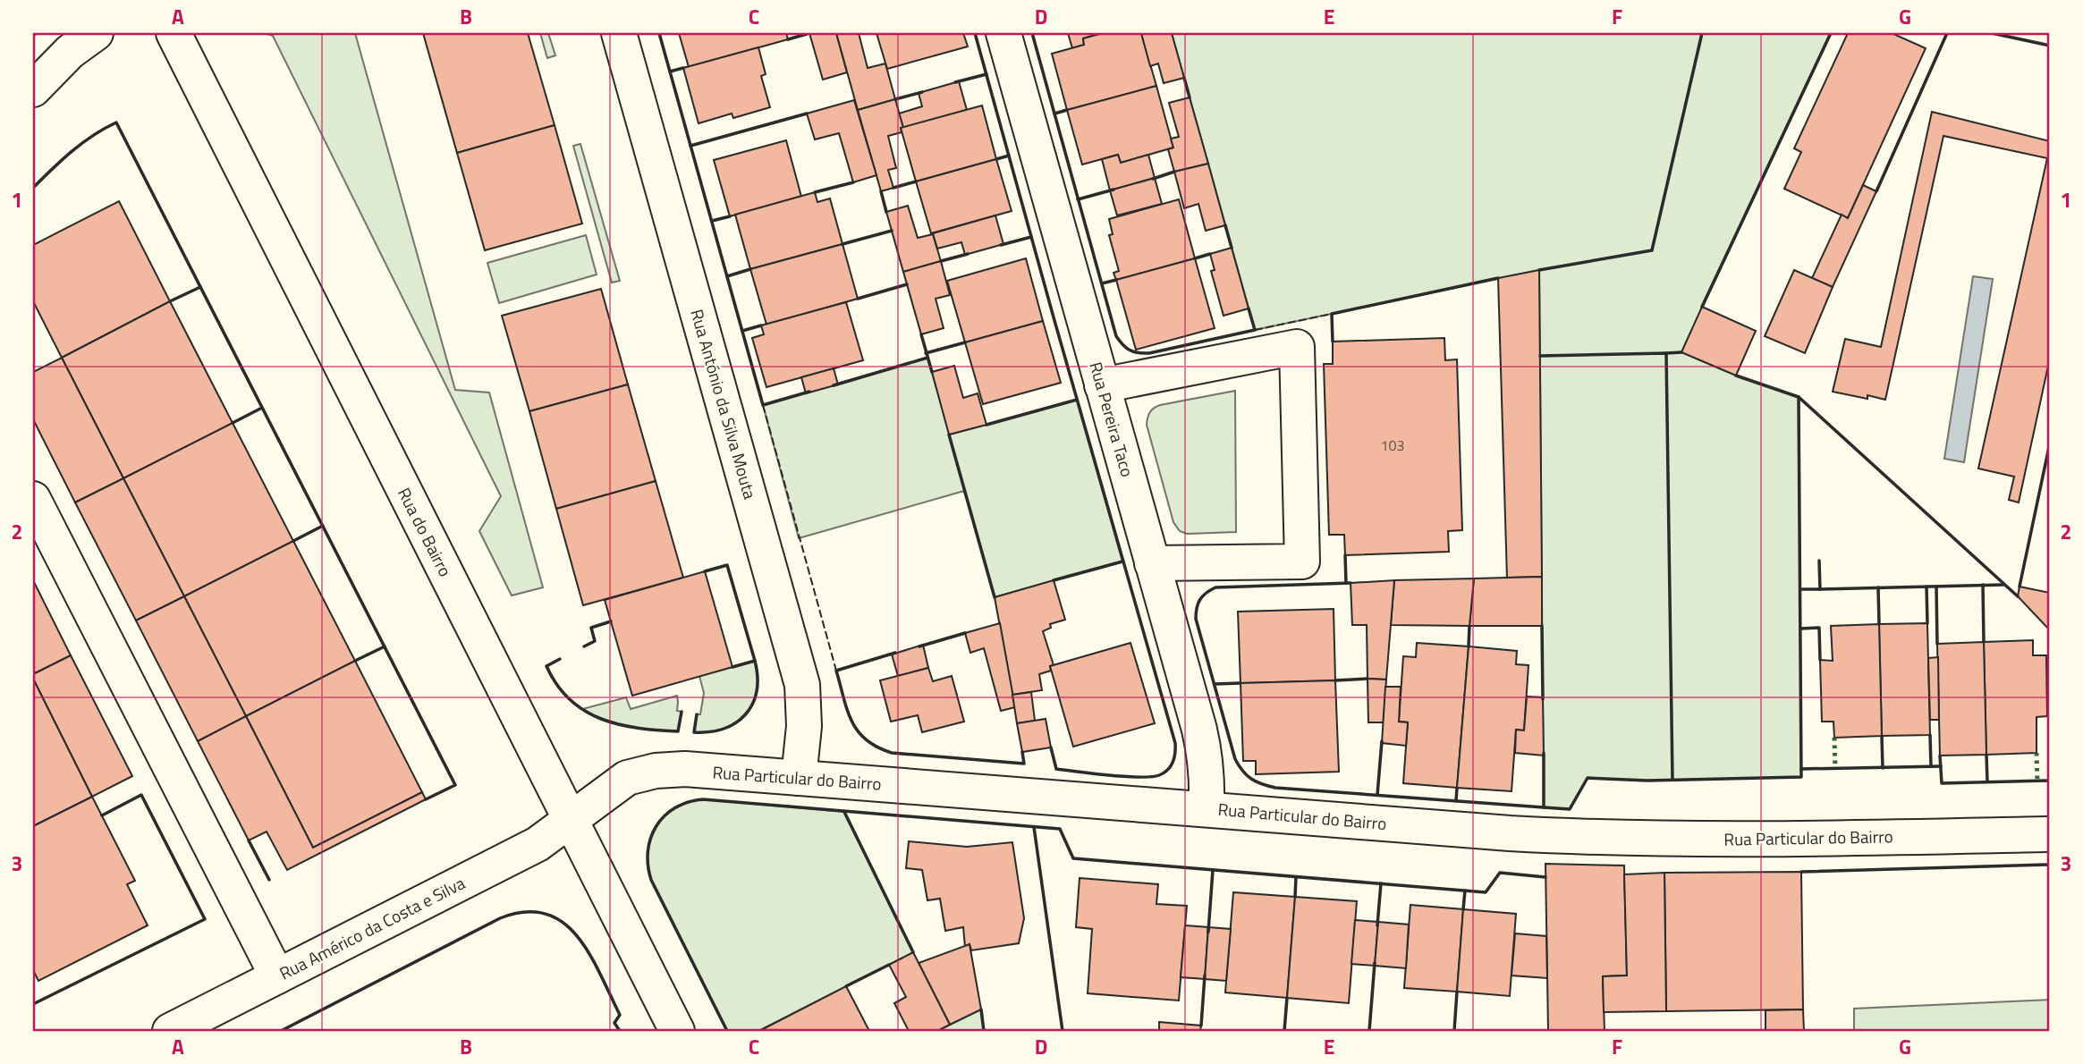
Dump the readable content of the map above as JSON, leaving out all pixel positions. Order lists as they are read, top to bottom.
{
  "streets": {
    "street": [
      "Rua António da Silva Mouta",
      "Rua Pereira Taco",
      "Rua do Bairro",
      "Rua Particular do Bairro",
      "Rua Américo da Costa e Silva"
    ]
  },
  "crossings": [
    ["Rua António da Silva Mouta", "Rua Particular do Bairro"],
    ["Rua Pereira Taco", "Rua Particular do Bairro"],
    ["Rua do Bairro", "Rua Particular do Bairro"],
    ["Rua do Bairro", "Rua Américo da Costa e Silva"],
    ["Rua Particular do Bairro", "Rua Américo da Costa e Silva"]
  ],
  "house_numbers": ["103"],
  "grid": {
    "columns": [
      "A",
      "B",
      "C",
      "D",
      "E",
      "F",
      "G"
    ],
    "rows": ["1", "2", "3"]
  }
}
